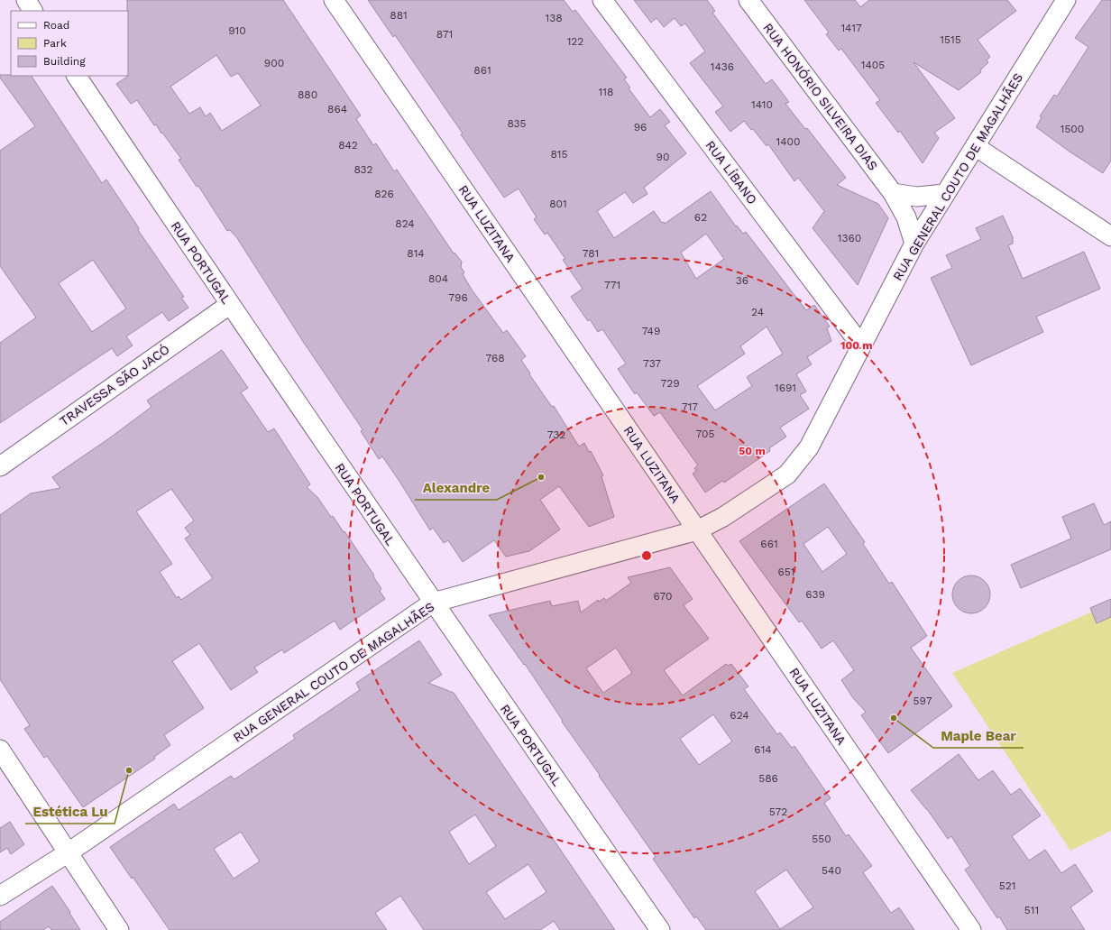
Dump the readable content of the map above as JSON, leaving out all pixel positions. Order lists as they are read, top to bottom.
{
  "streets": {
    "street": [
      "RUA HONÓRIO SILVEIRA DIAS",
      "RUA LÍBANO",
      "RUA GENERAL COUTO DE MAGALHÃES",
      "RUA LUZITANA",
      "RUA PORTUGAL",
      "TRAVESSA SÃO JACÓ"
    ]
  },
  "crossings": [
    ["RUA HONÓRIO SILVEIRA DIAS", "RUA GENERAL COUTO DE MAGALHÃES"],
    ["RUA LÍBANO", "RUA GENERAL COUTO DE MAGALHÃES"],
    ["RUA GENERAL COUTO DE MAGALHÃES", "RUA LUZITANA"],
    ["RUA GENERAL COUTO DE MAGALHÃES", "RUA PORTUGAL"],
    ["RUA PORTUGAL", "TRAVESSA SÃO JACÓ"]
  ],
  "places": ["Alexandre", "Maple Bear", "Estética Lu"],
  "house_numbers": [
    "881",
    "138",
    "1417",
    "910",
    "871",
    "1515",
    "122",
    "900",
    "1405",
    "1436",
    "861",
    "118",
    "880",
    "1410",
    "864",
    "835",
    "96",
    "1500",
    "1400",
    "842",
    "815",
    "90",
    "832",
    "826",
    "801",
    "62",
    "824",
    "1360",
    "814",
    "781",
    "804",
    "36",
    "771",
    "796",
    "24",
    "749",
    "768",
    "737",
    "729",
    "1691",
    "717",
    "705",
    "732",
    "661",
    "651",
    "639",
    "670",
    "597",
    "624",
    "614",
    "586",
    "572",
    "550",
    "540",
    "521",
    "511"
  ],
  "legend": ["Road", "Park", "Building"],
  "rings": ["100 m", "50 m"]
}
